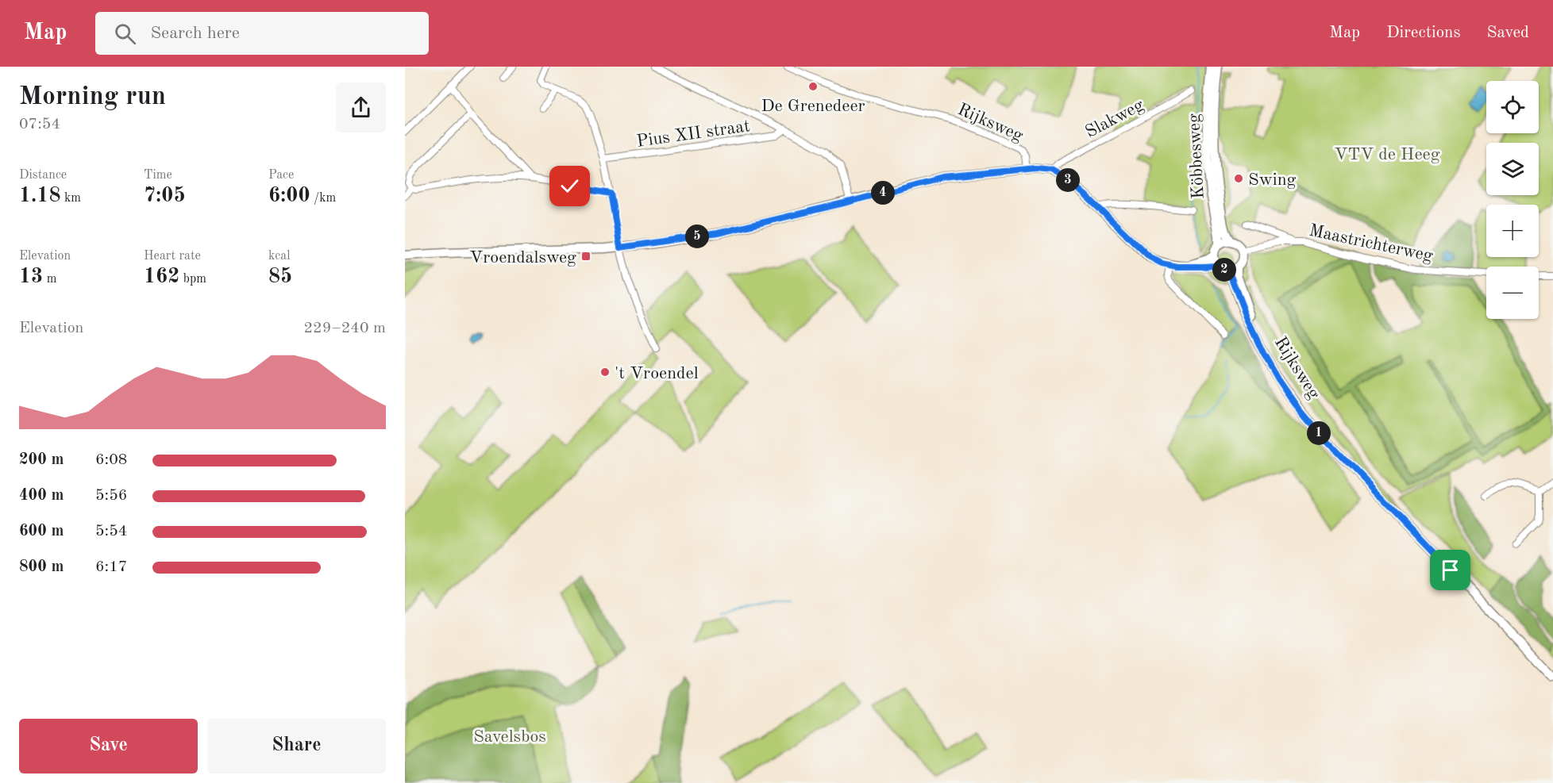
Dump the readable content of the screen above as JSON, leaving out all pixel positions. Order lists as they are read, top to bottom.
{
  "streets": {
    "main road": ["Rijksweg", "Köbbesweg"],
    "street": ["Slakweg", "Pius XII straat", "Maastrichterweg"]
  },
  "crossings": [
    ["Slakweg", "Rijksweg"],
    ["Rijksweg", "Köbbesweg"],
    ["Rijksweg", "Maastrichterweg"],
    ["Köbbesweg", "Maastrichterweg"]
  ],
  "parks": ["VTV de Heeg", "Savelsbos"],
  "places": {
    "other": ["De Grenedeer", "Swing", "'t Vroendel"],
    "transit": ["Vroendalsweg"]
  },
  "page": {
    "header": "Map",
    "search": "Search here",
    "nav": ["Map", "Directions", "Saved"],
    "heading": ["Morning run", "07:54"],
    "map_buttons": ["+", "−"],
    "stats": [
      ["Distance", "1.18 km"],
      ["Time", "7:05"],
      ["Pace", "6:00 /km"],
      ["Elevation", "13 m"],
      ["Heart rate", "162 bpm"],
      ["kcal", "85"]
    ],
    "pins": [
      "3",
      "4",
      "5",
      "2",
      "1"
    ],
    "chart": ["Elevation", "229–240 m"],
    "list": [
      {
        "name": "200 m",
        "note": "6:08"
      },
      {
        "name": "400 m",
        "note": "5:56"
      },
      {
        "name": "600 m",
        "note": "5:54"
      },
      {
        "name": "800 m",
        "note": "6:17"
      }
    ],
    "buttons": ["Save", "Share"]
  }
}
